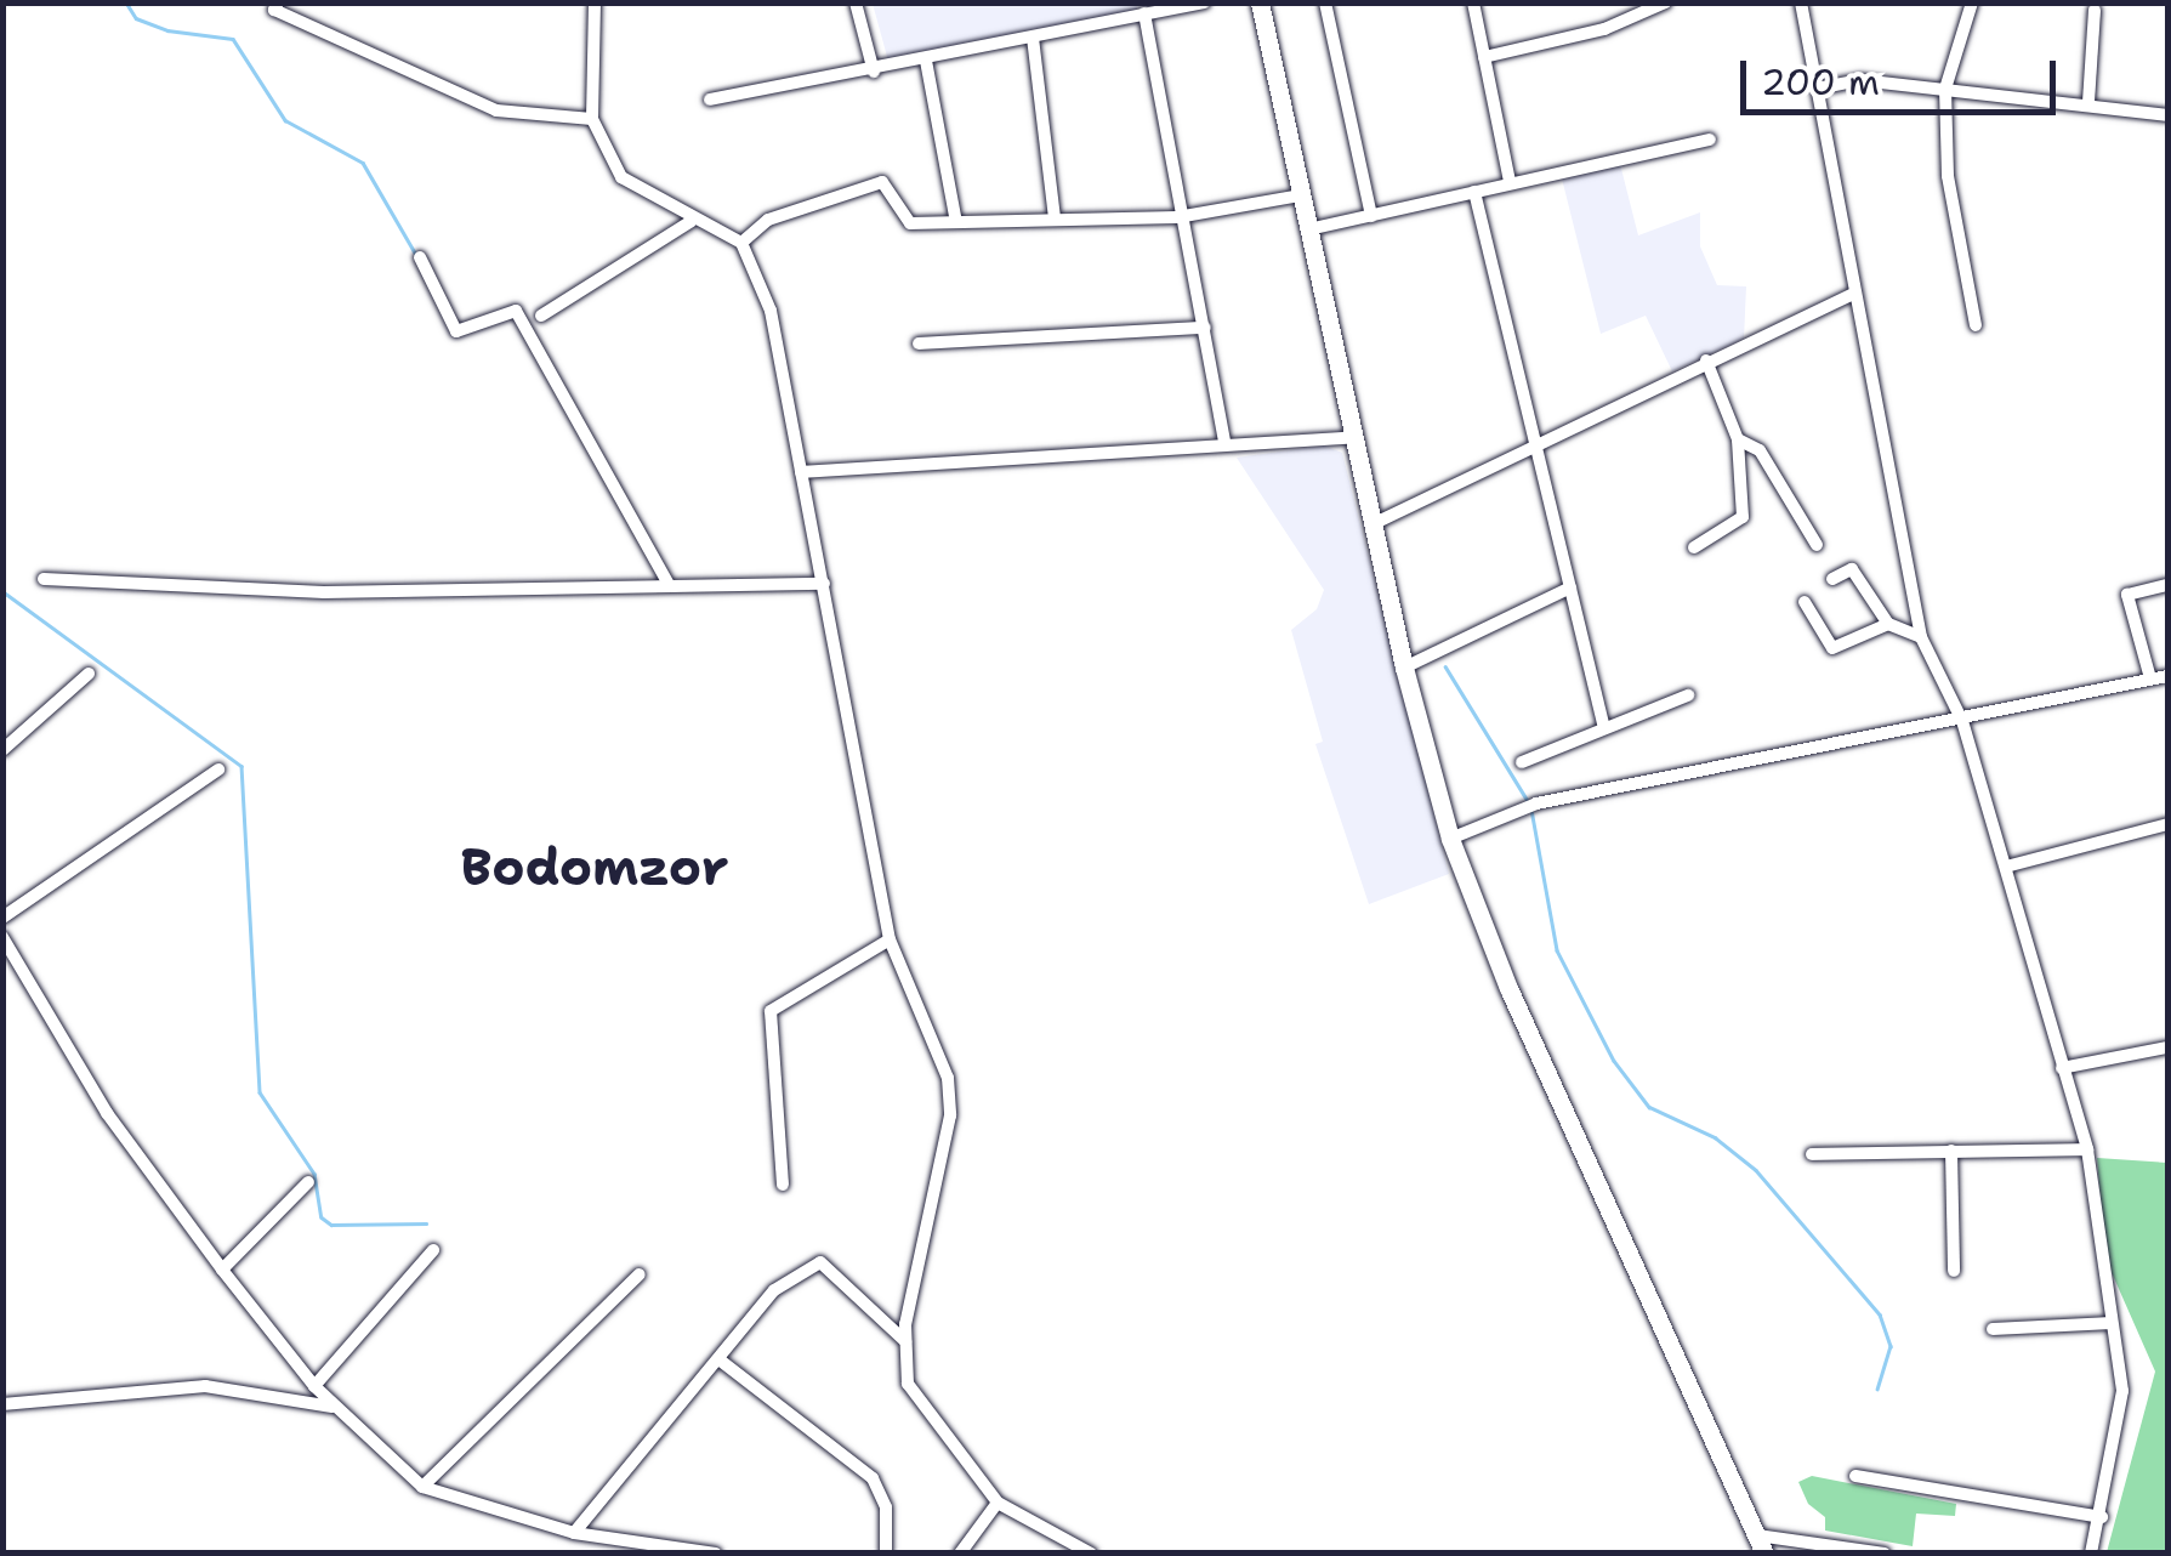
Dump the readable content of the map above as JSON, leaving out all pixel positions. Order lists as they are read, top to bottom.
{
  "districts": ["Bodomzor"],
  "scale_bar": "200 m"
}
